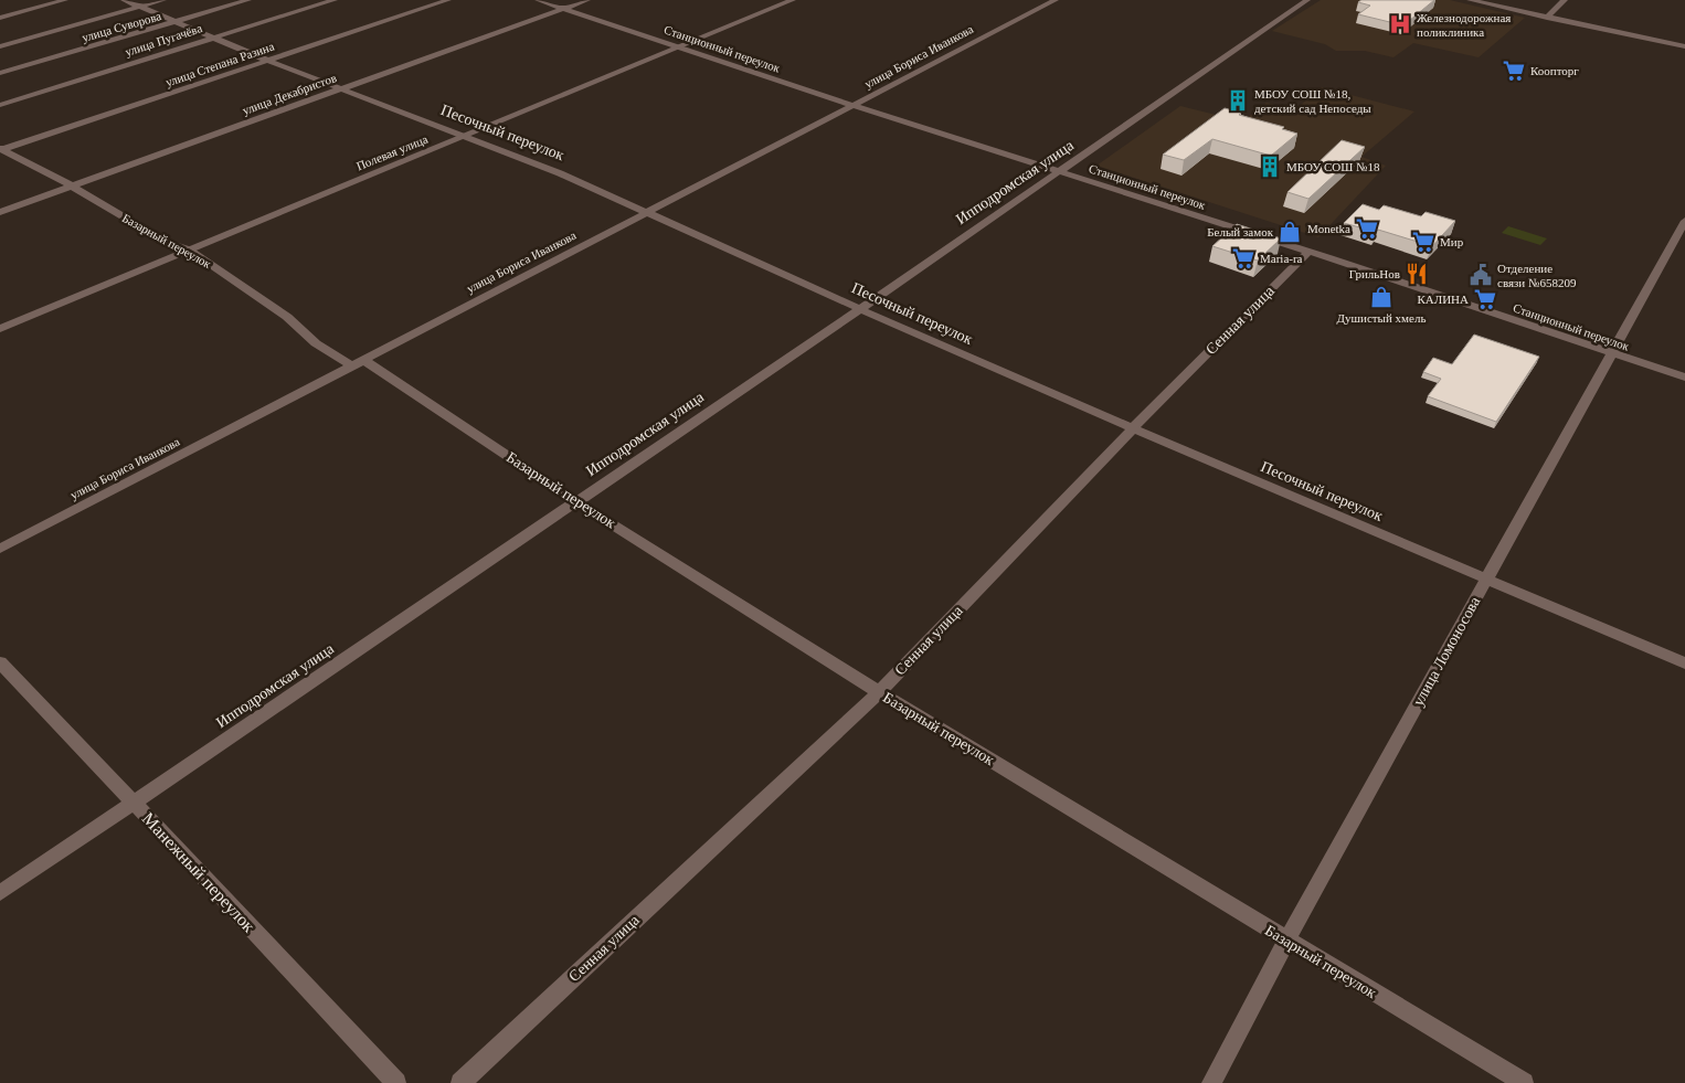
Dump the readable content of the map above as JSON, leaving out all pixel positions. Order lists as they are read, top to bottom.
{
  "streets": {
    "street": [
      "улица Суворова",
      "улица Пугачёва",
      "Станционный переулок",
      "улица Бориса Иванкова",
      "улица Степана Разина",
      "улица Декабристов",
      "Песочный переулок",
      "Полевая улица",
      "Ипподромская улица",
      "Базарный переулок",
      "Сенная улица",
      "улица Ломоносова",
      "Манежный переулок"
    ]
  },
  "crossings": [
    ["улица Суворова", "Песочный переулок"],
    ["улица Пугачёва", "Песочный переулок"],
    ["Станционный переулок", "улица Бориса Иванкова"],
    ["Станционный переулок", "улица Декабристов"],
    ["Станционный переулок", "Полевая улица"],
    ["Станционный переулок", "Ипподромская улица"],
    ["Станционный переулок", "Сенная улица"],
    ["Станционный переулок", "улица Ломоносова"],
    ["улица Бориса Иванкова", "Песочный переулок"],
    ["улица Бориса Иванкова", "Базарный переулок"],
    ["улица Степана Разина", "Песочный переулок"],
    ["улица Степана Разина", "Базарный переулок"],
    ["улица Декабристов", "Песочный переулок"],
    ["улица Декабристов", "Базарный переулок"],
    ["Песочный переулок", "Полевая улица"],
    ["Песочный переулок", "Ипподромская улица"],
    ["Песочный переулок", "Сенная улица"],
    ["Песочный переулок", "улица Ломоносова"],
    ["Полевая улица", "Базарный переулок"],
    ["Ипподромская улица", "Базарный переулок"],
    ["Ипподромская улица", "Манежный переулок"],
    ["Базарный переулок", "Сенная улица"],
    ["Базарный переулок", "улица Ломоносова"]
  ],
  "places": {
    "hospital": ["Железнодорожная поликлиника"],
    "supermarket": [
      "Коопторг",
      "Monetka",
      "Мир",
      "Maria-ra",
      "КАЛИНА"
    ],
    "building": ["МБОУ СОШ №18, детский сад Непоседы", "МБОУ СОШ №18"],
    "shop": ["Белый замок", "Душистый хмель"],
    "restaurant": ["ГрильНов"],
    "public building": ["Отделение связи №658209"]
  }
}
